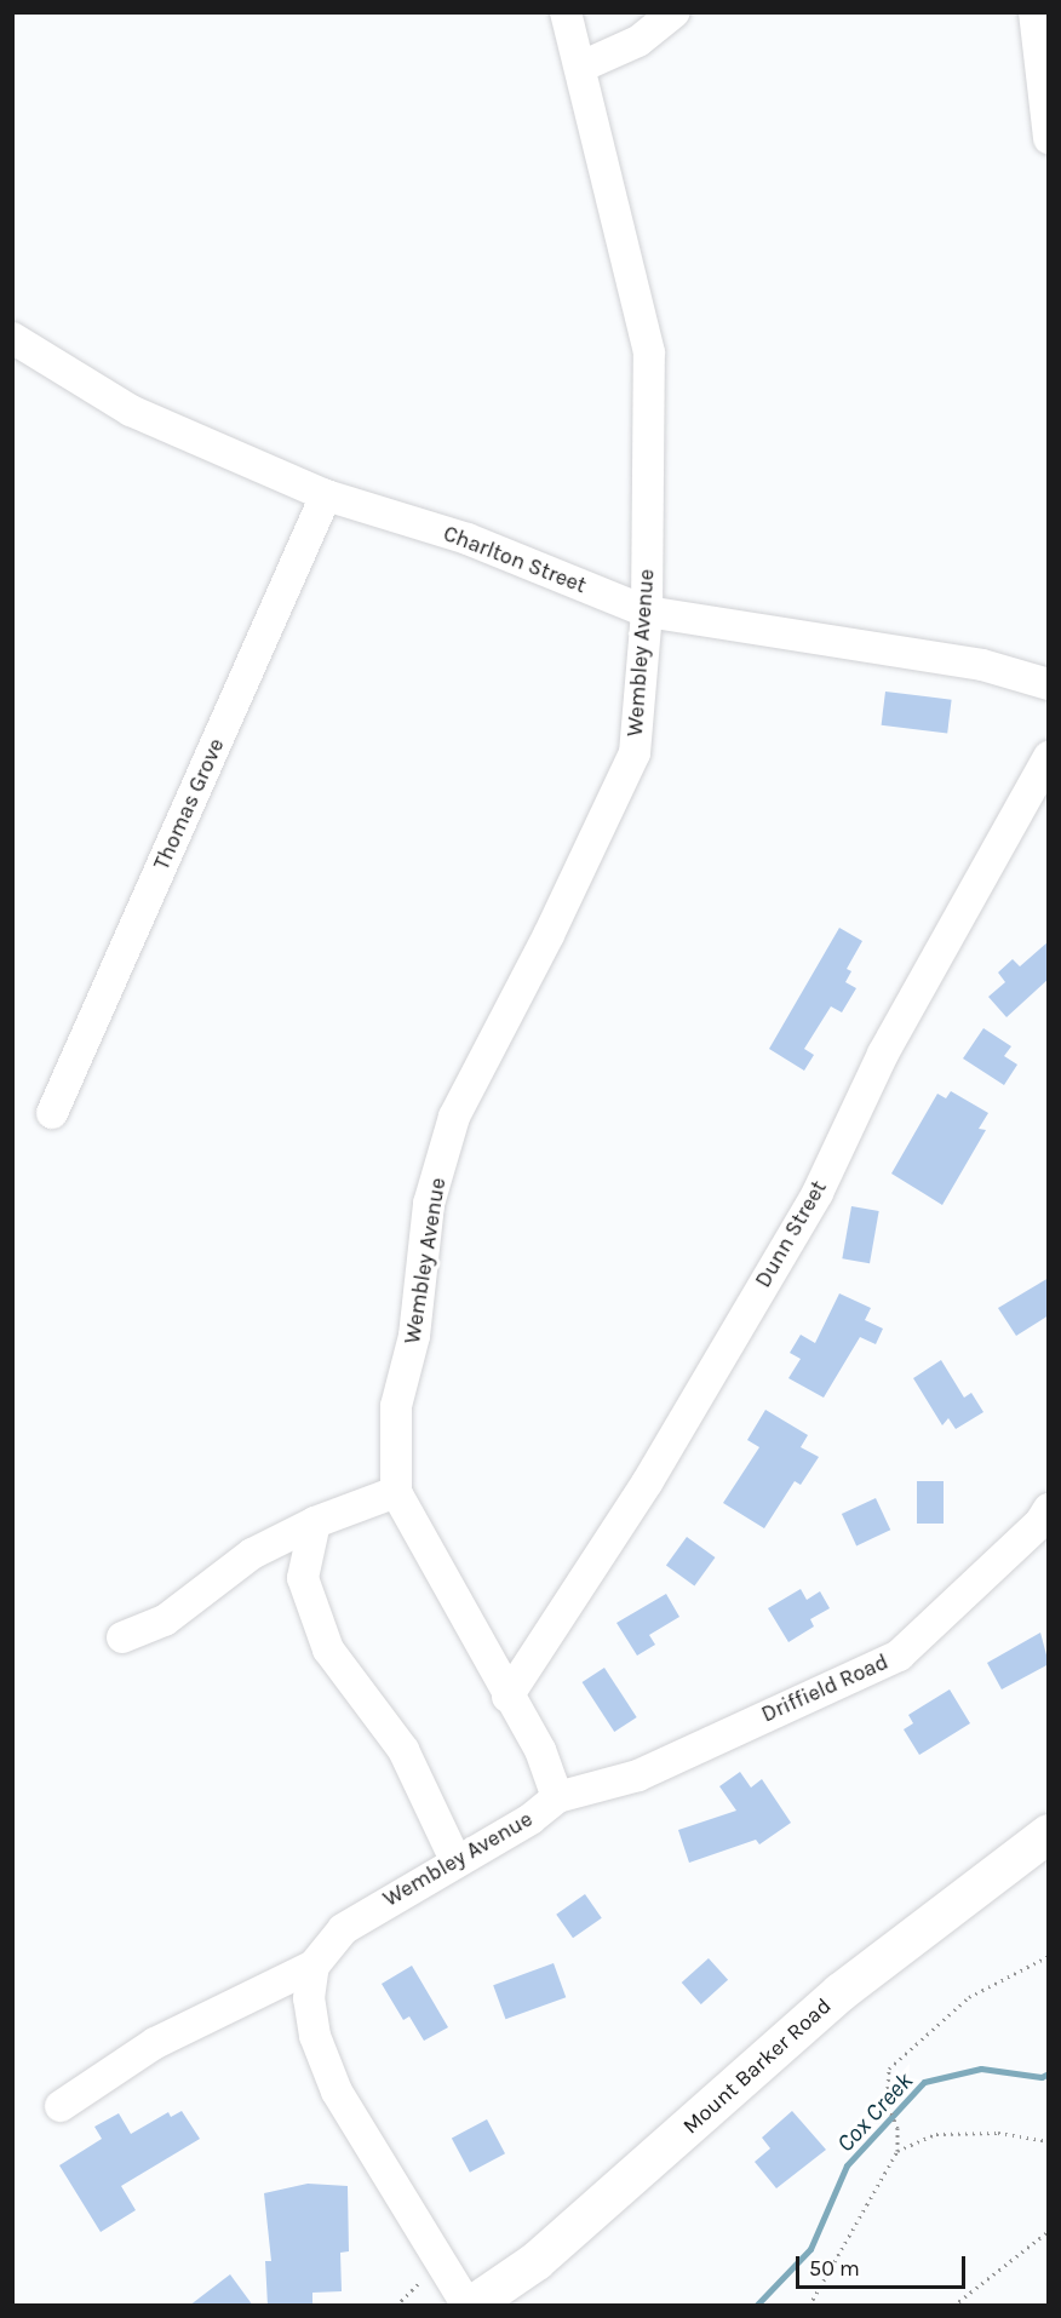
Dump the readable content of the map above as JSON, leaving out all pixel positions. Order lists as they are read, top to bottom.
{
  "streets": {
    "main road": ["Mount Barker Road"],
    "street": [
      "Charlton Street",
      "Wembley Avenue",
      "Thomas Grove",
      "Dunn Street",
      "Driffield Road"
    ]
  },
  "crossings": [
    ["Charlton Street", "Wembley Avenue"],
    ["Charlton Street", "Thomas Grove"],
    ["Wembley Avenue", "Dunn Street"],
    ["Wembley Avenue", "Driffield Road"]
  ],
  "water": ["Cox Creek"],
  "scale_bar": "50 m"
}
